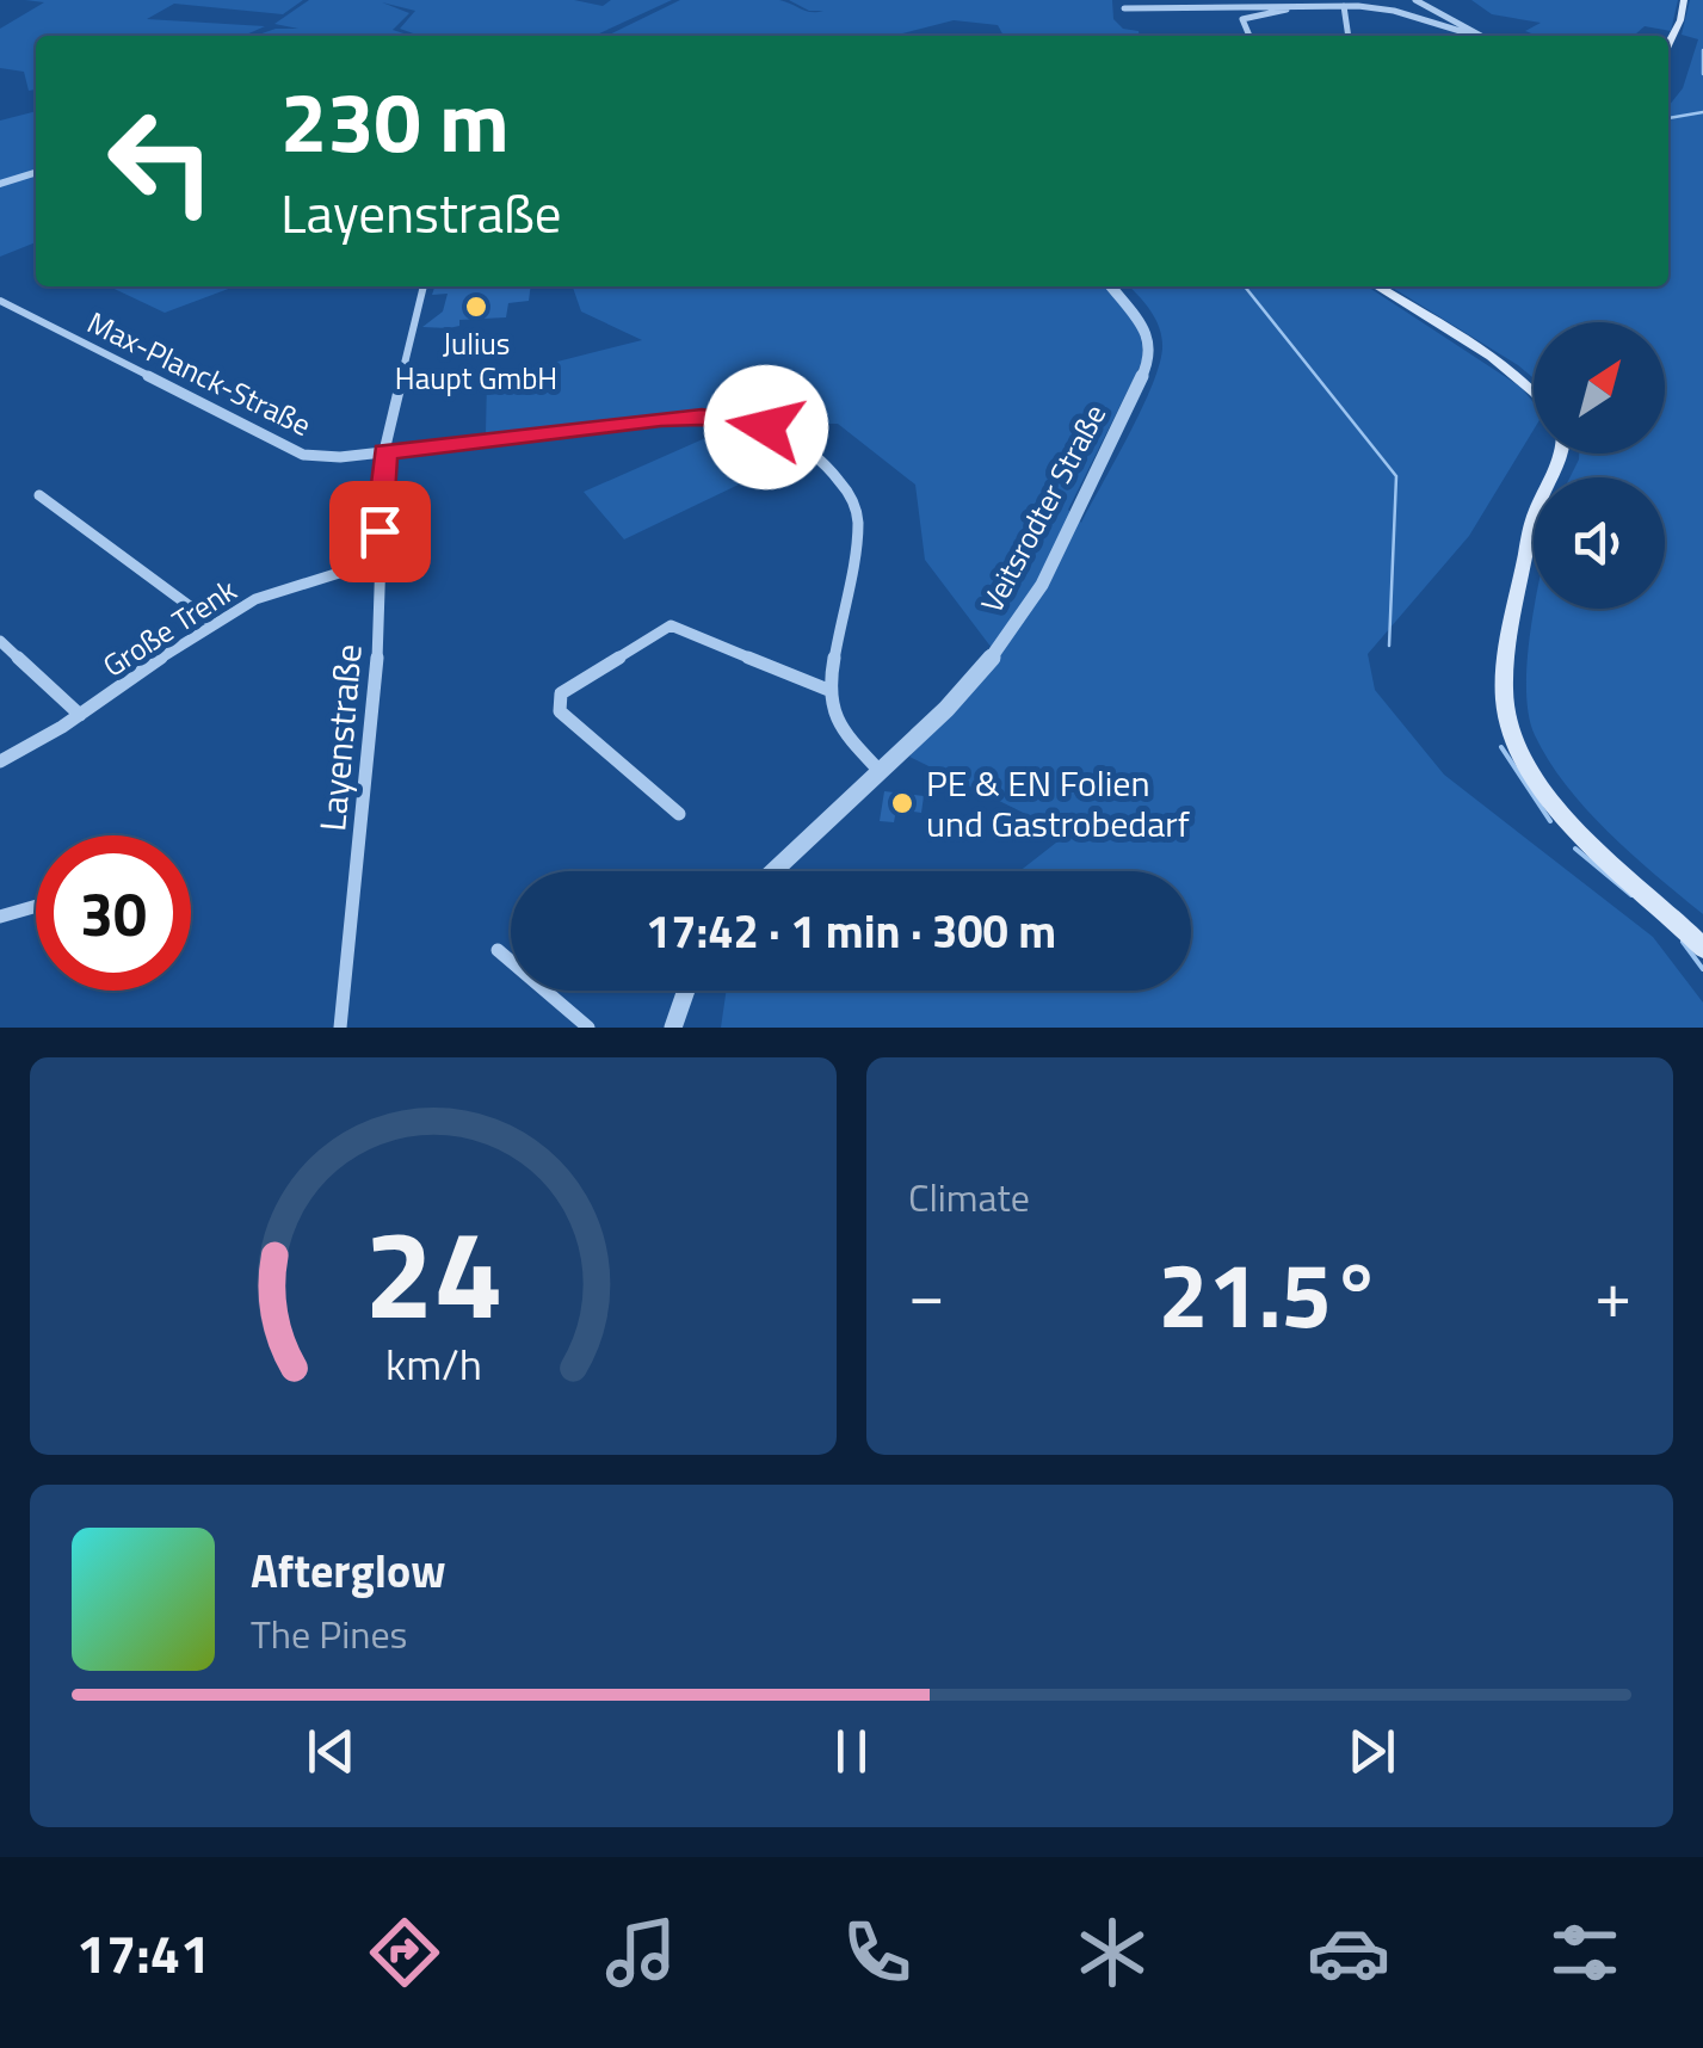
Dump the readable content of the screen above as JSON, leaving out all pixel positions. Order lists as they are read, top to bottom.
{
  "streets": {
    "street": [
      "Max-Planck-Straße",
      "Veitsrodter Straße",
      "Große Trenk",
      "Layenstraße"
    ]
  },
  "crossings": [
    ["Max-Planck-Straße", "Layenstraße"],
    ["Große Trenk", "Layenstraße"]
  ],
  "places": ["Julius Haupt GmbH", "PE & EN Folien und Gastrobedarf"],
  "north": "top right",
  "page": {
    "turn": ["230 m", "Layenstraße"],
    "limit": "30",
    "trip": "17:42 · 1 min · 300 m",
    "tile": "Climate",
    "heat": ["−", "21.5°", "+"],
    "song": ["Afterglow", "The Pines"],
    "tabs": "17:41",
    "gauge": ["24", "km/h"]
  }
}
